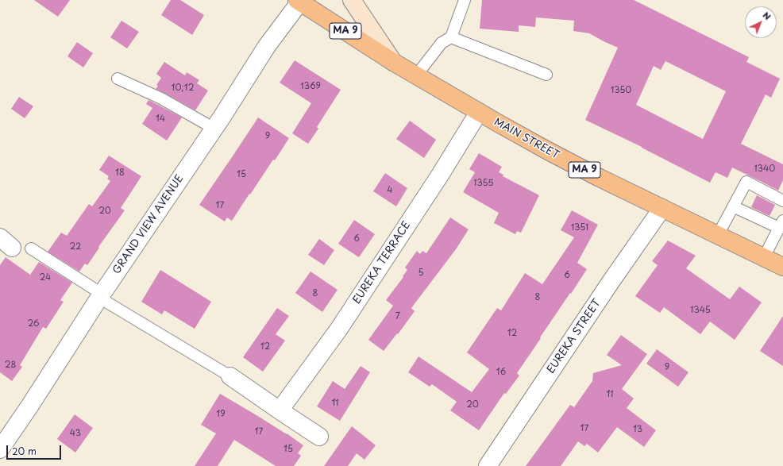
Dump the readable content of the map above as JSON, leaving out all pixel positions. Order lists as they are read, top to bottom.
{
  "streets": {
    "highway": ["MA 9", "MAIN STREET"],
    "street": ["GRAND VIEW AVENUE", "EUREKA TERRACE", "EUREKA STREET"]
  },
  "crossings": [
    ["MAIN STREET", "GRAND VIEW AVENUE"],
    ["MAIN STREET", "EUREKA TERRACE"],
    ["MAIN STREET", "EUREKA STREET"]
  ],
  "house_numbers": [
    "1369",
    "10;12",
    "1350",
    "14",
    "9",
    "1340",
    "18",
    "15",
    "1355",
    "4",
    "17",
    "20",
    "1351",
    "6",
    "22",
    "5",
    "6",
    "24",
    "8",
    "8",
    "1345",
    "7",
    "26",
    "12",
    "12",
    "28",
    "9",
    "16",
    "11",
    "11",
    "20",
    "19",
    "17",
    "13",
    "17",
    "43",
    "15"
  ],
  "scale_bar": "20 m",
  "north": "top right"
}
